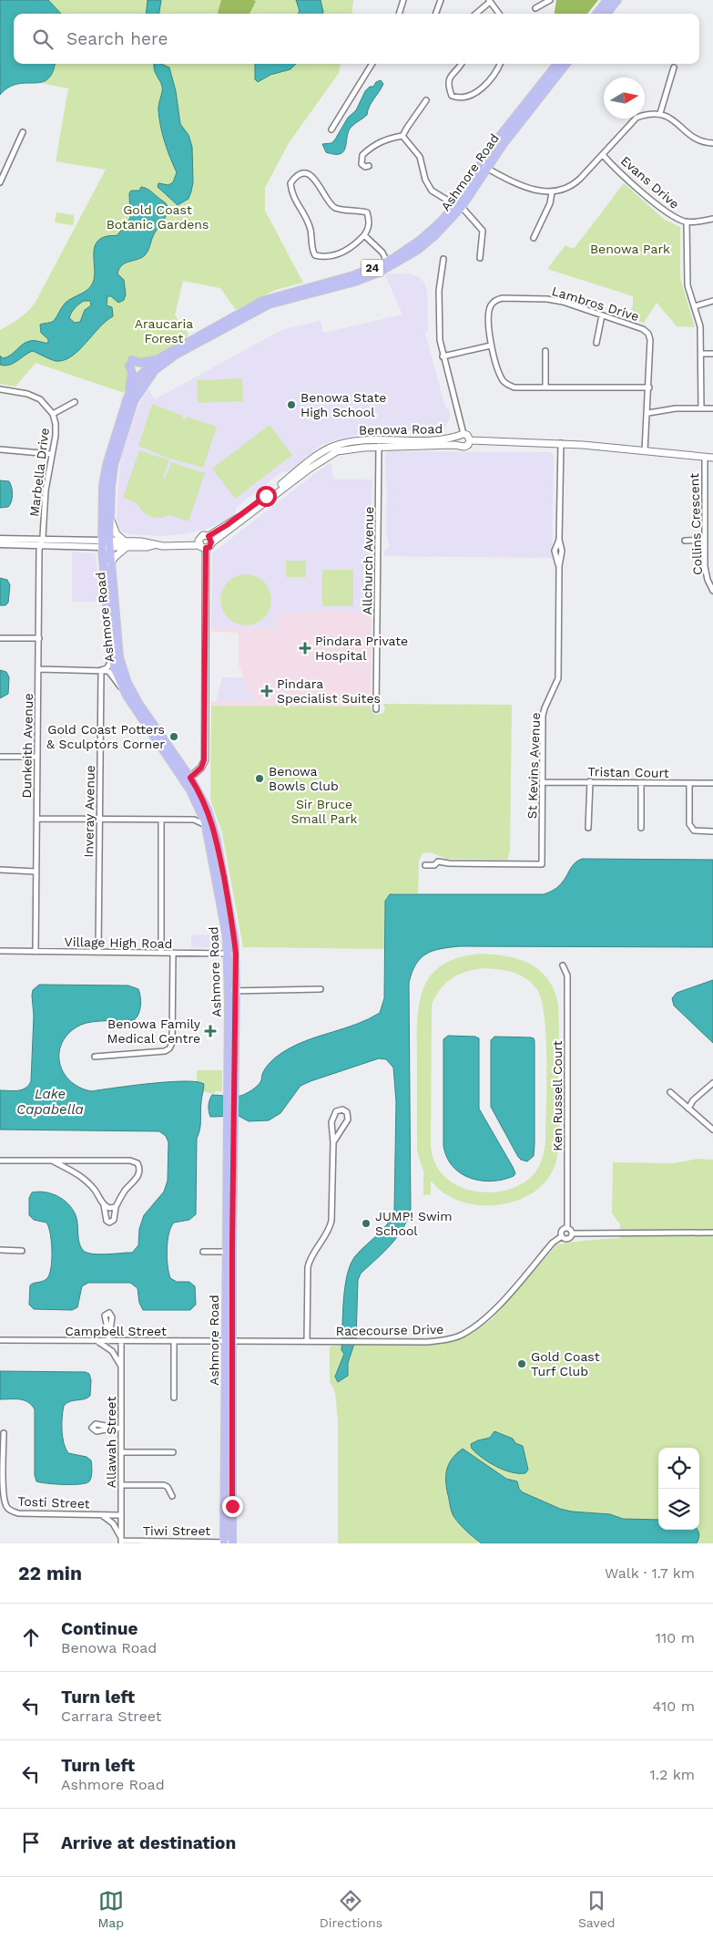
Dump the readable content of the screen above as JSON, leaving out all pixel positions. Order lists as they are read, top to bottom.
{
  "streets": {
    "main road": ["Ashmore Road", "24", "Benowa Road"],
    "street": [
      "Evans Drive",
      "Lambros Drive",
      "Marbella Drive",
      "Collins Crescent",
      "Allchurch Avenue",
      "Dunkeith Avenue",
      "St Kevins Avenue",
      "Tristan Court",
      "Inveray Avenue",
      "Village High Road",
      "Ken Russell Court",
      "Racecourse Drive",
      "Campbell Street",
      "Allawah Street",
      "Tosti Street",
      "Tiwi Street"
    ]
  },
  "crossings": [
    ["Ashmore Road", "Village High Road"],
    ["Ashmore Road", "Racecourse Drive"],
    ["Ashmore Road", "Campbell Street"],
    ["Ashmore Road", "Tiwi Street"],
    ["Benowa Road", "Allchurch Avenue"],
    ["Marbella Drive", "Dunkeith Avenue"],
    ["Dunkeith Avenue", "Village High Road"],
    ["St Kevins Avenue", "Tristan Court"],
    ["Inveray Avenue", "Village High Road"],
    ["Ken Russell Court", "Racecourse Drive"],
    ["Racecourse Drive", "Campbell Street"],
    ["Campbell Street", "Allawah Street"],
    ["Allawah Street", "Tosti Street"],
    ["Allawah Street", "Tiwi Street"]
  ],
  "water": ["Lake Capabella"],
  "parks": [
    "Gold Coast Botanic Gardens",
    "Benowa Park",
    "Araucaria Forest",
    "Sir Bruce Small Park"
  ],
  "places": {
    "other": [
      "Benowa State High School",
      "Gold Coast Potters & Sculptors Corner",
      "Benowa Bowls Club",
      "JUMP! Swim School",
      "Gold Coast Turf Club"
    ],
    "health": ["Pindara Private Hospital", "Pindara Specialist Suites", "Benowa Family Medical Centre"]
  },
  "north": "right",
  "page": {
    "search": "Search here",
    "heading": ["22 min", "Walk · 1.7 km"],
    "list": [
      ["Continue", "Benowa Road", "110 m"],
      ["Turn left", "Carrara Street", "410 m"],
      ["Turn left", "Ashmore Road", "1.2 km"],
      "Arrive at destination"
    ],
    "nav": ["Map", "Directions", "Saved"]
  }
}
